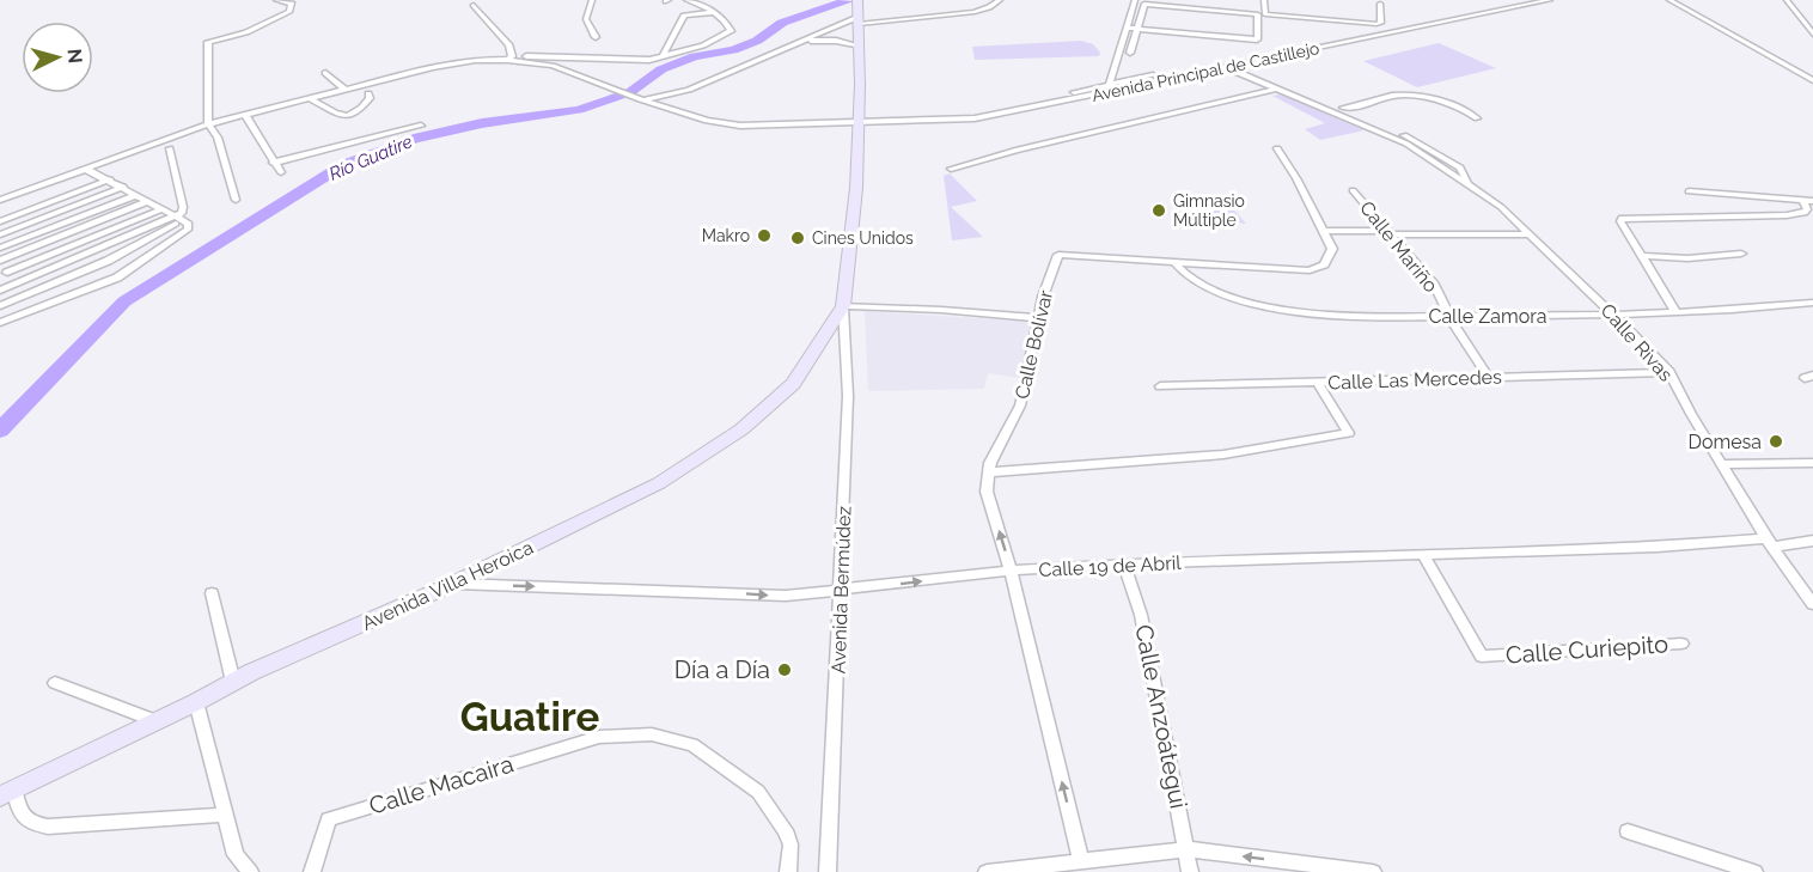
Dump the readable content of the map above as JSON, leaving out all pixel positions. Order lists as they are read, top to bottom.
{
  "streets": {
    "main road": ["Avenida Villa Heroica"],
    "street": [
      "Avenida Principal de Castillejo",
      "Calle Mariño",
      "Calle Zamora",
      "Calle Rivas",
      "Calle Bolívar",
      "Calle Las Mercedes",
      "Calle 19 de Abril",
      "Avenida Bermúdez",
      "Calle Curiepito",
      "Calle Anzoátegui",
      "Calle Macaira"
    ]
  },
  "crossings": [
    ["Avenida Principal de Castillejo", "Calle Rivas"],
    ["Calle Mariño", "Calle Zamora"],
    ["Calle Mariño", "Calle Las Mercedes"],
    ["Calle Zamora", "Calle Rivas"],
    ["Calle Zamora", "Calle Bolívar"],
    ["Calle Rivas", "Calle Las Mercedes"],
    ["Calle Rivas", "Calle 19 de Abril"],
    ["Calle Bolívar", "Calle 19 de Abril"],
    ["Calle 19 de Abril", "Avenida Villa Heroica"],
    ["Calle 19 de Abril", "Avenida Bermúdez"],
    ["Calle 19 de Abril", "Calle Curiepito"],
    ["Calle 19 de Abril", "Calle Anzoátegui"],
    ["Avenida Villa Heroica", "Avenida Bermúdez"]
  ],
  "one_way": ["Calle Bolívar", "Calle 19 de Abril"],
  "districts": ["Guatire"],
  "water": ["Río Guatire"],
  "places": [
    "Gimnasio Múltiple",
    "Makro",
    "Cines Unidos",
    "Domesa",
    "Día a Día"
  ],
  "north": "right"
}
